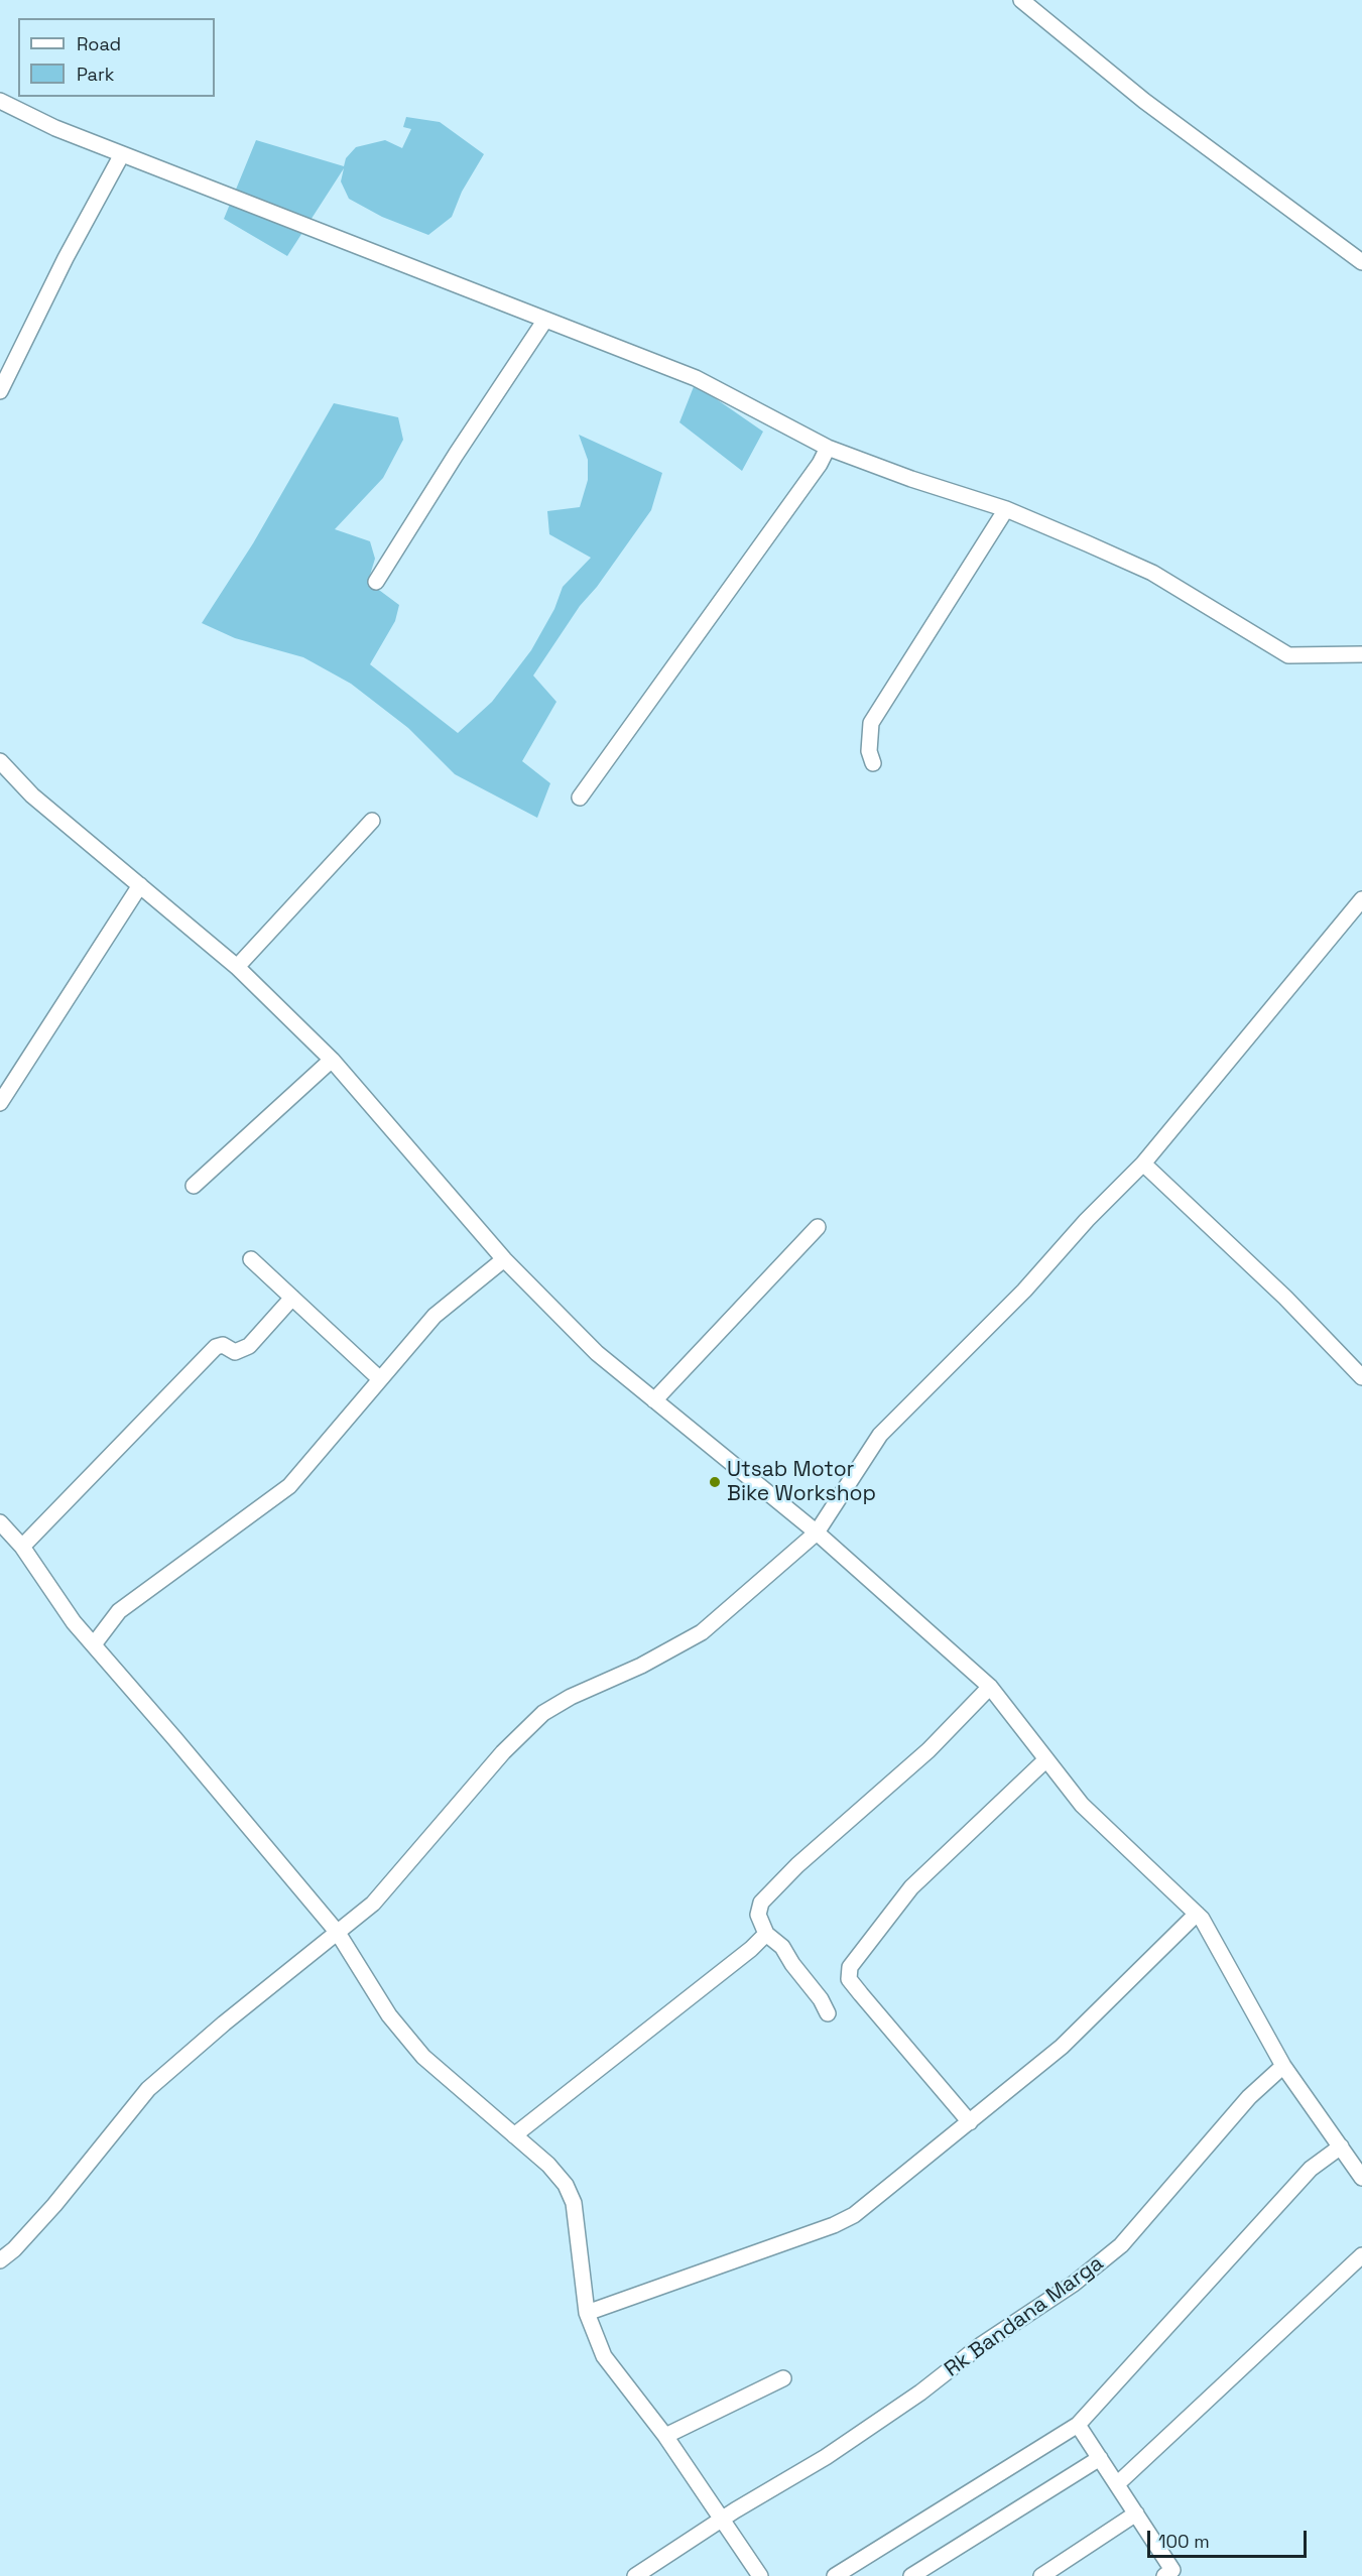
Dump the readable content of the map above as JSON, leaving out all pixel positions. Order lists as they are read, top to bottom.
{
  "streets": {
    "street": ["Rk Bandana Marga"]
  },
  "places": ["Utsab Motor Bike Workshop"],
  "legend": ["Road", "Park"],
  "scale_bar": "100 m"
}
